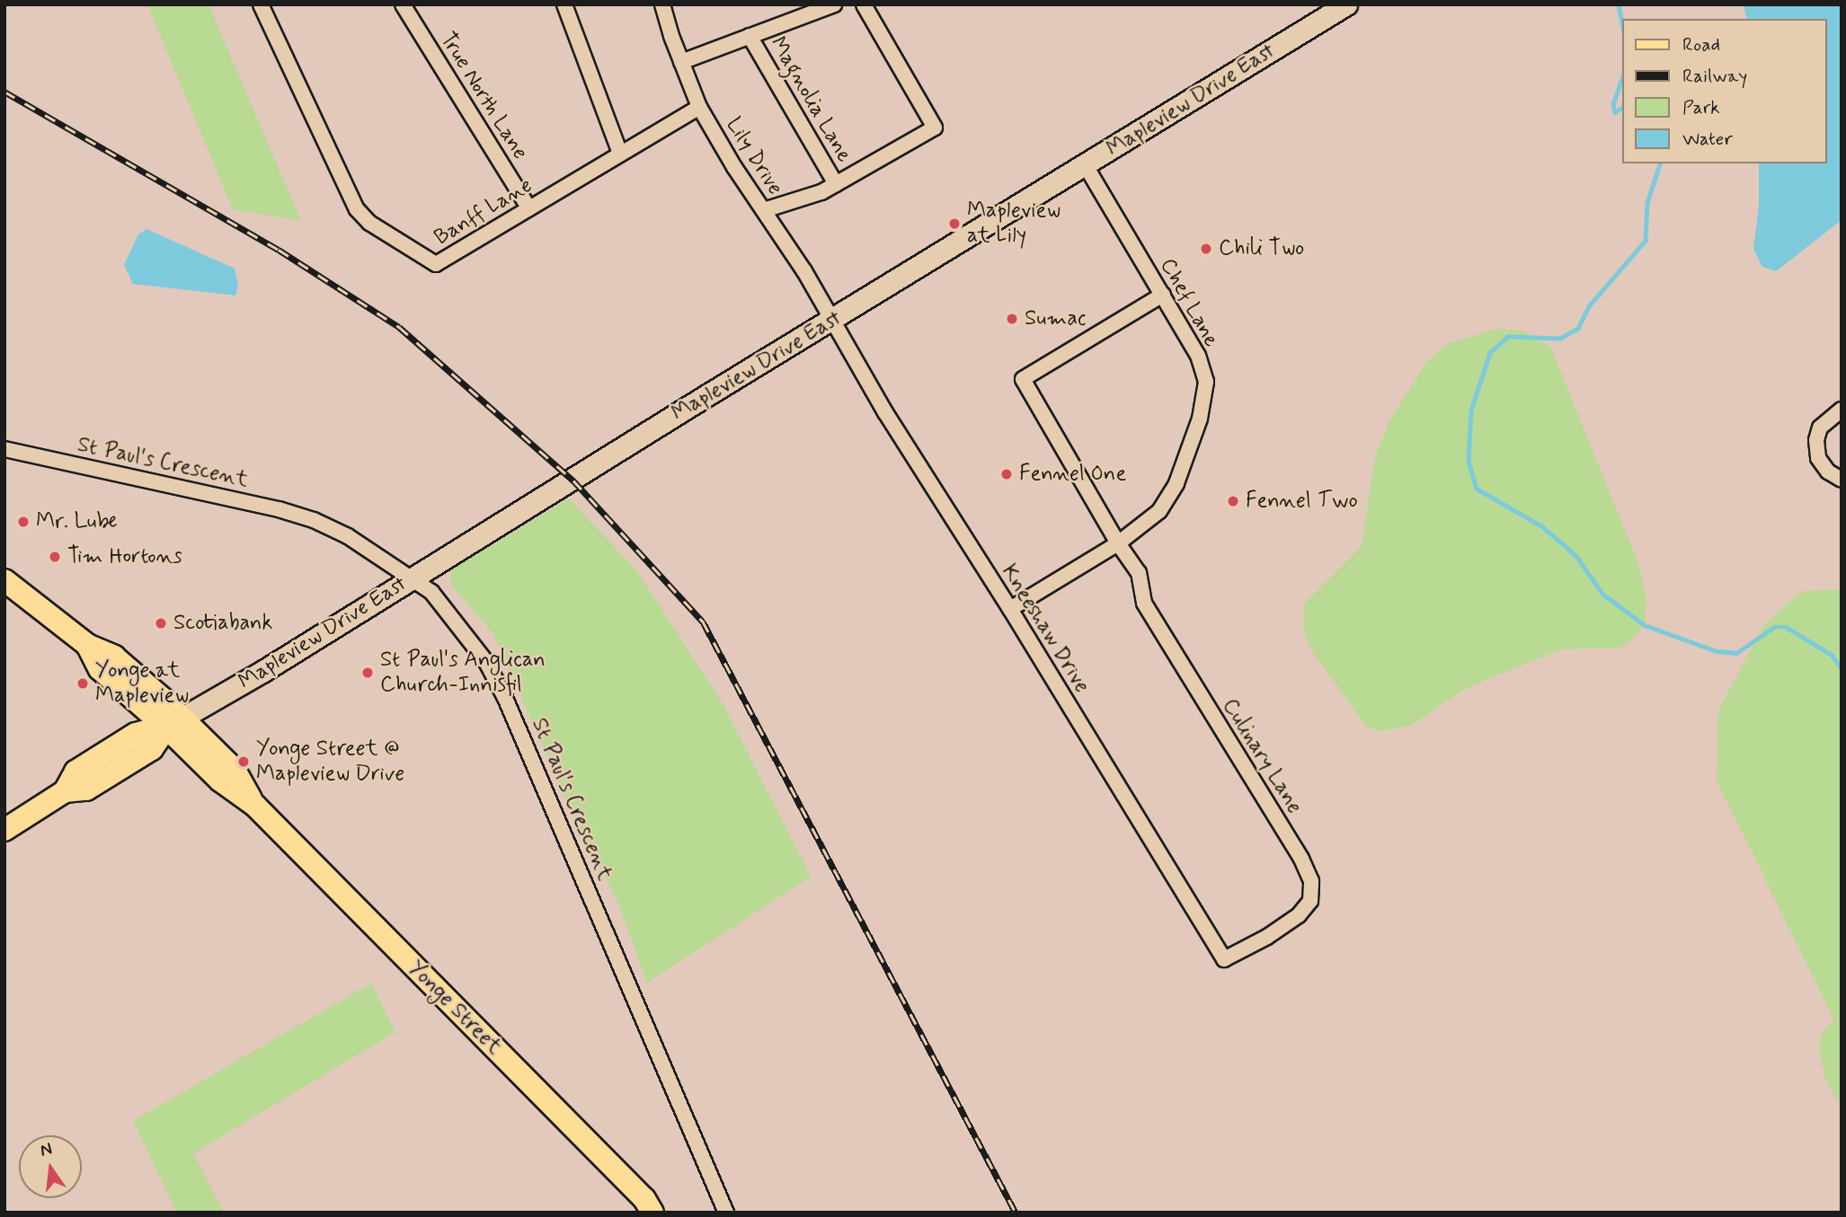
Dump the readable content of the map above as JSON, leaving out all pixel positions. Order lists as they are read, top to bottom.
{
  "streets": {
    "main road": ["Mapleview Drive East", "Yonge Street"],
    "street": [
      "True North Lane",
      "Magnolia Lane",
      "Lily Drive",
      "Banff Lane",
      "Chef Lane",
      "St Paul's Crescent",
      "Kneeshaw Drive",
      "Culinary Lane"
    ]
  },
  "crossings": [
    ["True North Lane", "Banff Lane"],
    ["Mapleview Drive East", "Lily Drive"],
    ["Mapleview Drive East", "Chef Lane"],
    ["Mapleview Drive East", "St Paul's Crescent"],
    ["Mapleview Drive East", "Kneeshaw Drive"],
    ["Mapleview Drive East", "Yonge Street"],
    ["Lily Drive", "Banff Lane"],
    ["Lily Drive", "Kneeshaw Drive"],
    ["Chef Lane", "Kneeshaw Drive"],
    ["Chef Lane", "Culinary Lane"],
    ["Kneeshaw Drive", "Culinary Lane"]
  ],
  "places": [
    "Mapleview at Lily",
    "Chili Two",
    "Sumac",
    "Fennel One",
    "Fennel Two",
    "Mr. Lube",
    "Tim Hortons",
    "Scotiabank",
    "St Paul's Anglican Church-Innisfil",
    "Yonge at Mapleview",
    "Yonge Street @ Mapleview Drive"
  ],
  "legend": [
    "Road",
    "Railway",
    "Park",
    "Water"
  ],
  "north": "top"
}
